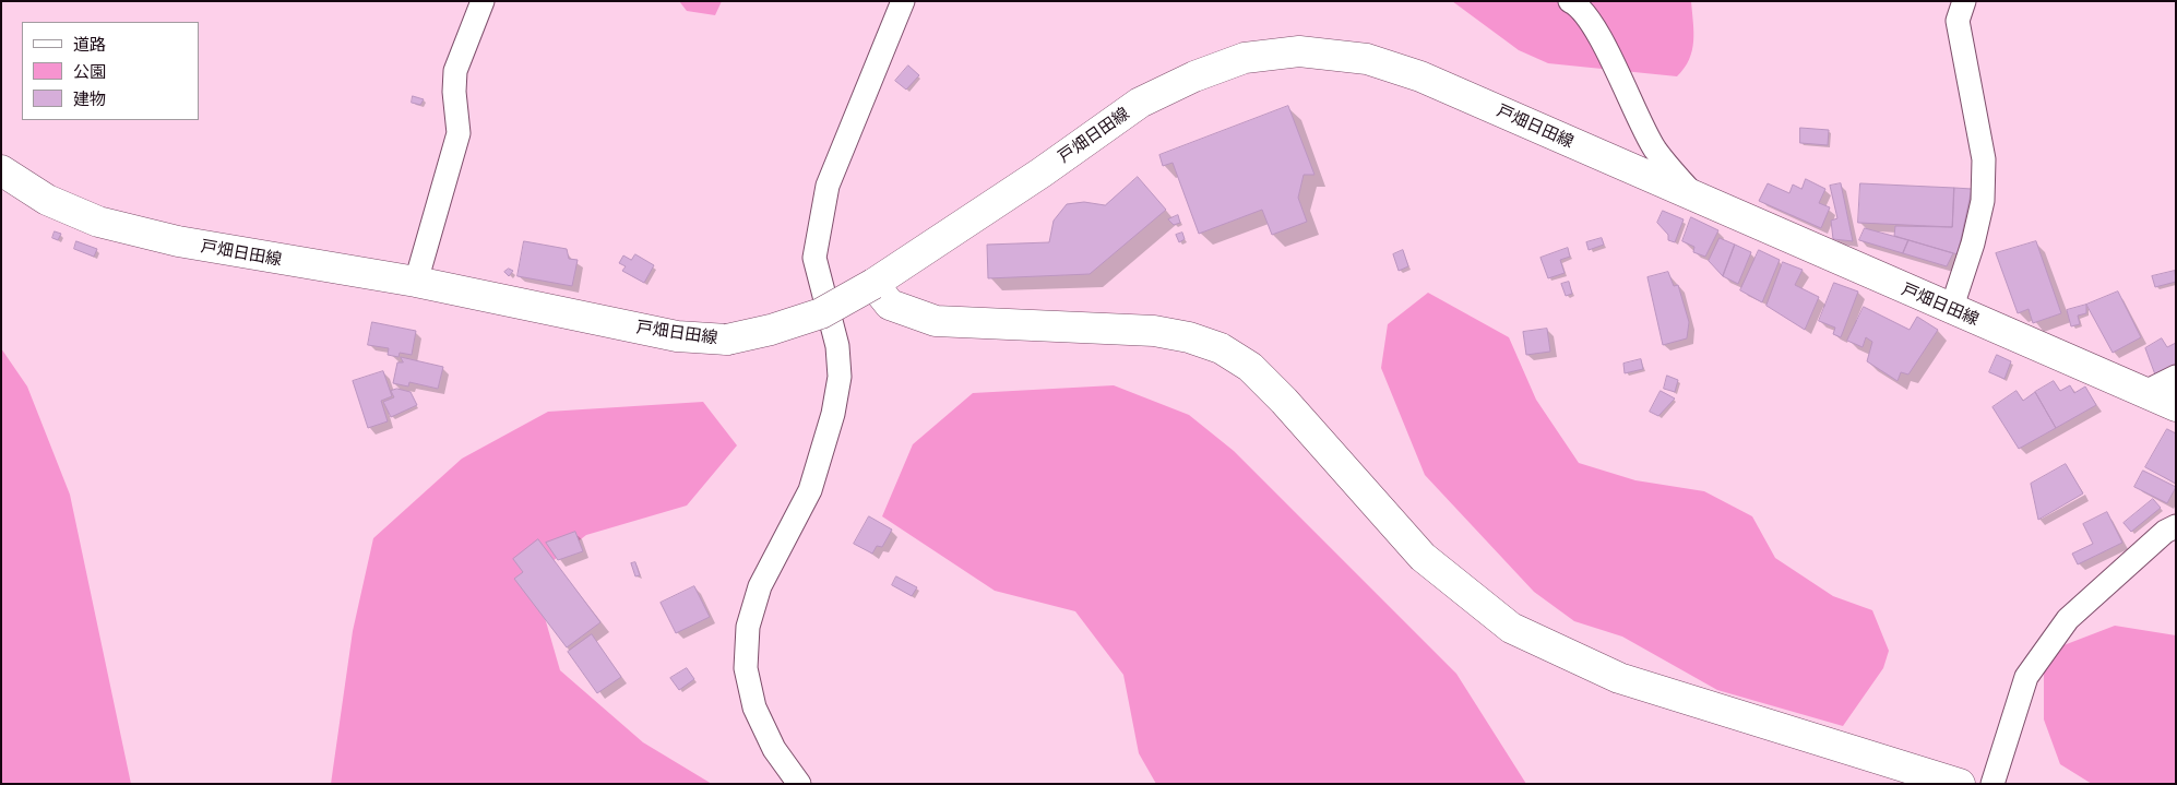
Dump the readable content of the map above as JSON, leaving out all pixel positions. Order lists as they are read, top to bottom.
{
  "streets": {
    "main road": ["戸畑日田線"]
  },
  "legend": ["道路", "公園", "建物"]
}
